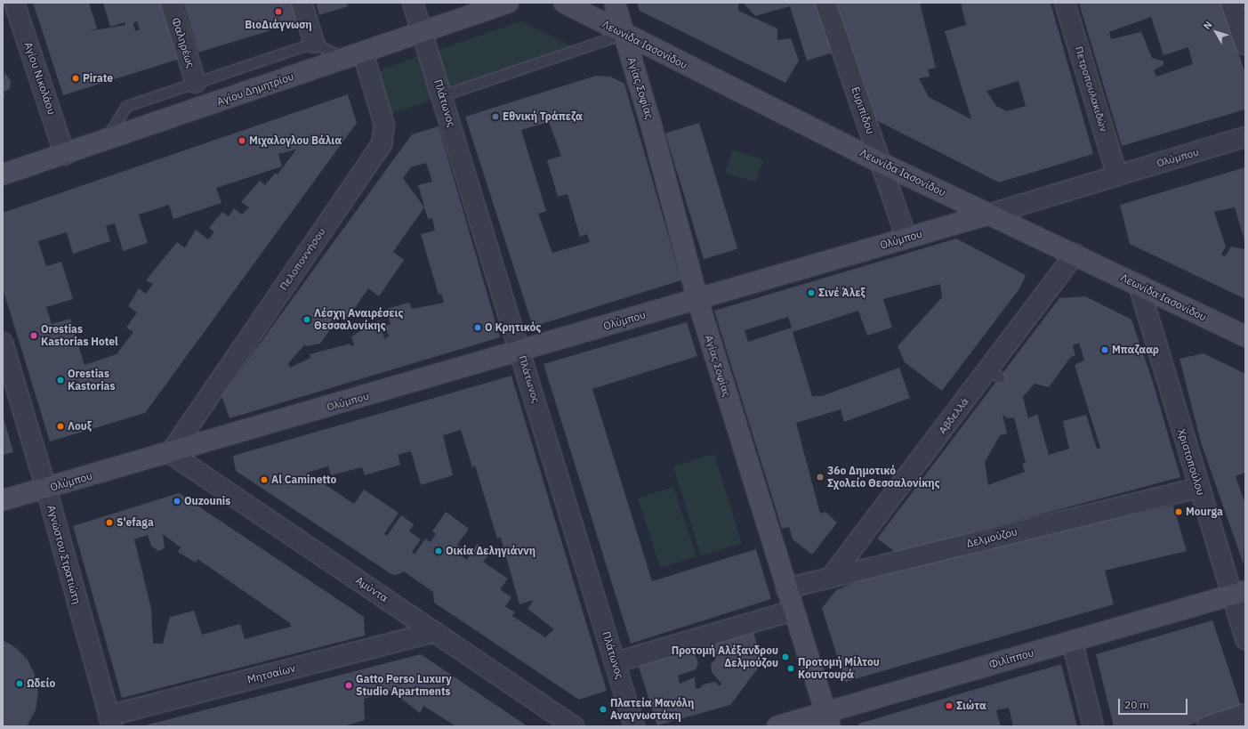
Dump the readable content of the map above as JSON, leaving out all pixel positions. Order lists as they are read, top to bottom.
{
  "streets": {
    "main road": [
      "Λεωνίδα Ιασονίδου",
      "Αγίας Σοφίας",
      "Αγίου Δημητρίου",
      "Ολύμπου",
      "Φιλίππου"
    ],
    "street": [
      "Φαληρέως",
      "Αγίου Νικολάου",
      "Πετροπουλακιδών",
      "Πλάτωνος",
      "Ευριπίδου",
      "Πελοποννήσου",
      "Αβδελλά",
      "Χριστοπούλου",
      "Δελμούζου",
      "Αγνώστου Στρατιώτη",
      "Αμύντα",
      "Μητσαίων"
    ]
  },
  "crossings": [
    ["Λεωνίδα Ιασονίδου", "Αγίας Σοφίας"],
    ["Λεωνίδα Ιασονίδου", "Ευριπίδου"],
    ["Λεωνίδα Ιασονίδου", "Ολύμπου"],
    ["Λεωνίδα Ιασονίδου", "Αβδελλά"],
    ["Λεωνίδα Ιασονίδου", "Χριστοπούλου"],
    ["Αγίου Νικολάου", "Αγίου Δημητρίου"],
    ["Αγίας Σοφίας", "Ολύμπου"],
    ["Αγίας Σοφίας", "Δελμούζου"],
    ["Αγίας Σοφίας", "Φιλίππου"],
    ["Αγίου Δημητρίου", "Πλάτωνος"],
    ["Αγίου Δημητρίου", "Πελοποννήσου"],
    ["Πετροπουλακιδών", "Ολύμπου"],
    ["Πλάτωνος", "Ολύμπου"],
    ["Ευριπίδου", "Ολύμπου"],
    ["Ολύμπου", "Πελοποννήσου"],
    ["Ολύμπου", "Αγνώστου Στρατιώτη"],
    ["Ολύμπου", "Αμύντα"],
    ["Πελοποννήσου", "Αμύντα"],
    ["Αβδελλά", "Δελμούζου"],
    ["Χριστοπούλου", "Δελμούζου"],
    ["Χριστοπούλου", "Φιλίππου"],
    ["Αγνώστου Στρατιώτη", "Μητσαίων"],
    ["Αμύντα", "Μητσαίων"]
  ],
  "places": [
    "ΒιοΔιάγνωση",
    "Pirate",
    "Εθνική Τράπεζα",
    "Μιχαλογλου Βάλια",
    "Σινέ Άλεξ",
    "Λέσχη Αναιρέσεις Θεσσαλονίκης",
    "Ο Κρητικός",
    "Orestias Kastorias Hotel",
    "Μπαζααρ",
    "Orestias Kastorias",
    "Λουξ",
    "36ο Δημοτικό Σχολείο Θεσσαλονίκης",
    "Al Caminetto",
    "Ouzounis",
    "Mourga",
    "S'efaga",
    "Οικία Δεληγιάννη",
    "Προτομή Αλέξανδρου Δελμούζου",
    "Προτομή Μίλτου Κουντουρά",
    "Ωδείο",
    "Gatto Perso Luxury Studio Apartments",
    "Σιώτα",
    "Πλατεία Μανόλη Αναγνωστάκη"
  ],
  "scale_bar": "20 m",
  "north": "top left"
}
